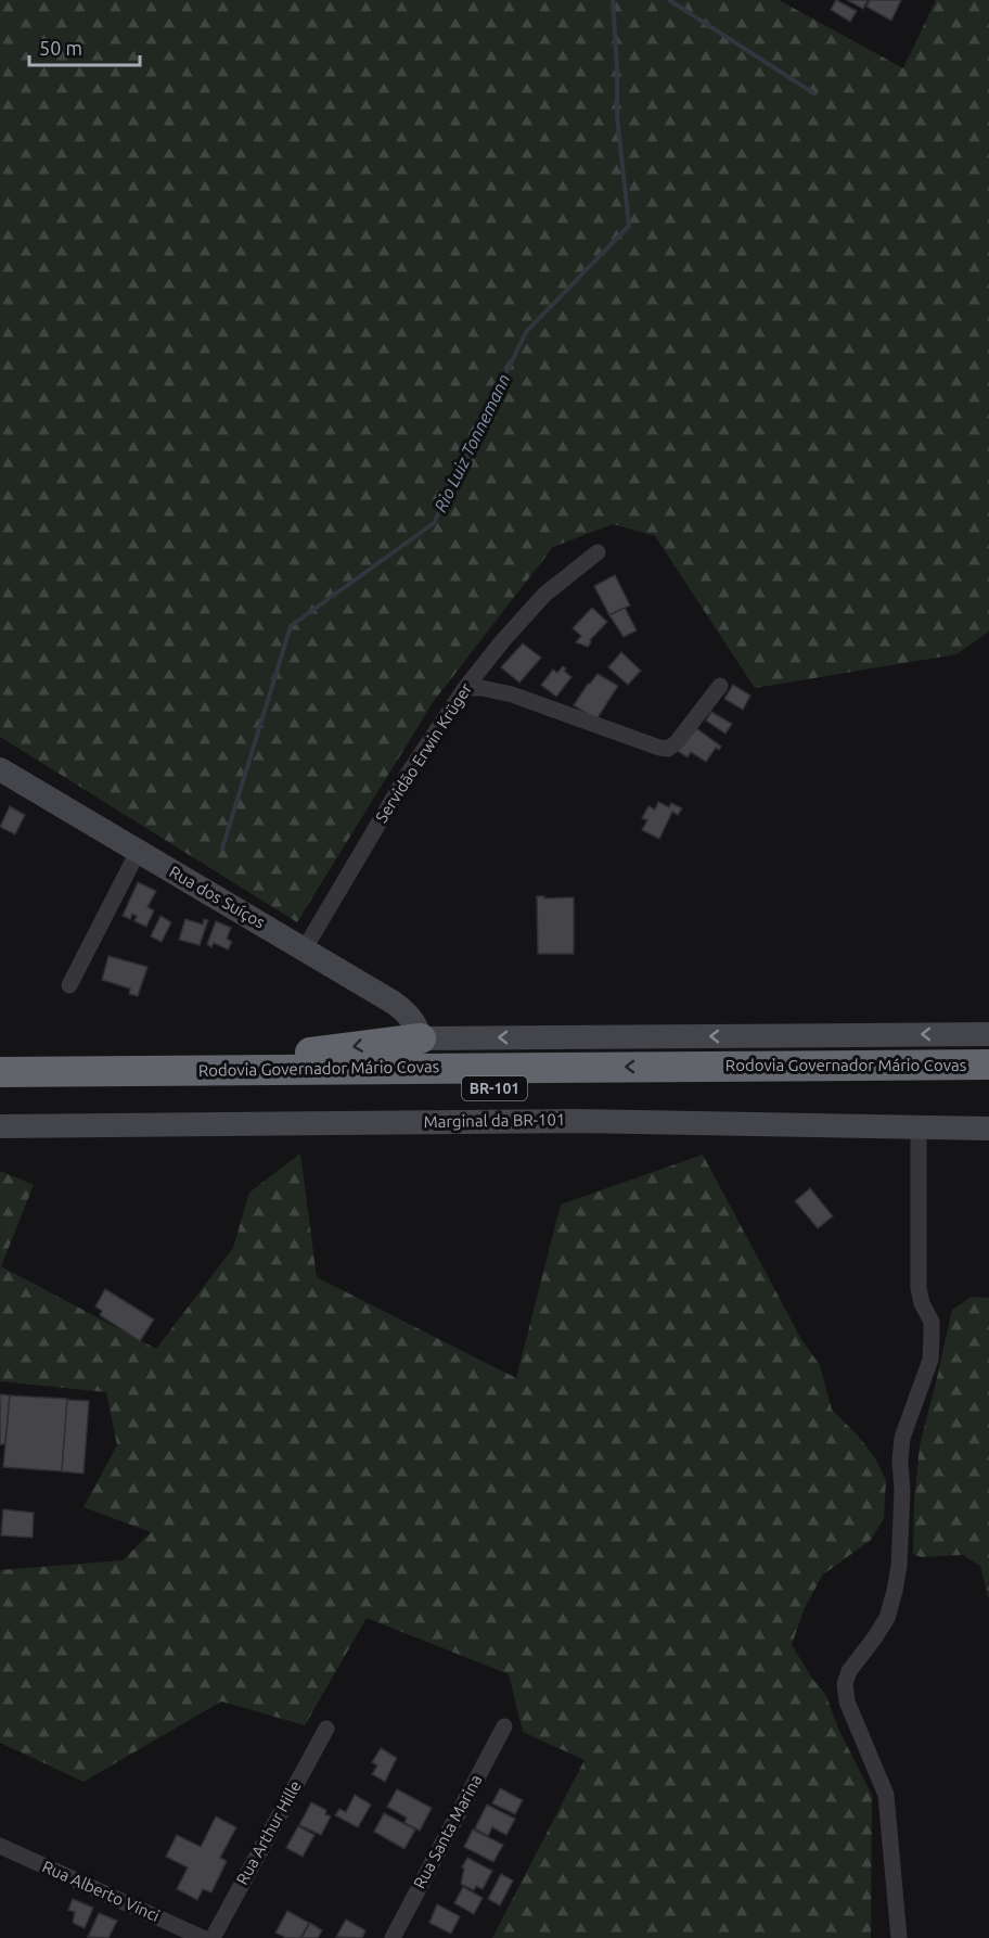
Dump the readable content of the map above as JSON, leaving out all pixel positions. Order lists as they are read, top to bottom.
{
  "streets": {
    "highway": ["Rodovia Governador Mário Covas", "BR-101"],
    "main road": ["Rua dos Suíços", "Marginal da BR-101"],
    "street": [
      "Servidão Erwin Krüger",
      "Rua Santa Marina",
      "Rua Arthur Hille",
      "Rua Alberto Vinci"
    ]
  },
  "crossings": [
    ["Servidão Erwin Krüger", "Rua dos Suíços"]
  ],
  "water": ["Rio Luiz Tonnemann"],
  "scale_bar": "50 m"
}
